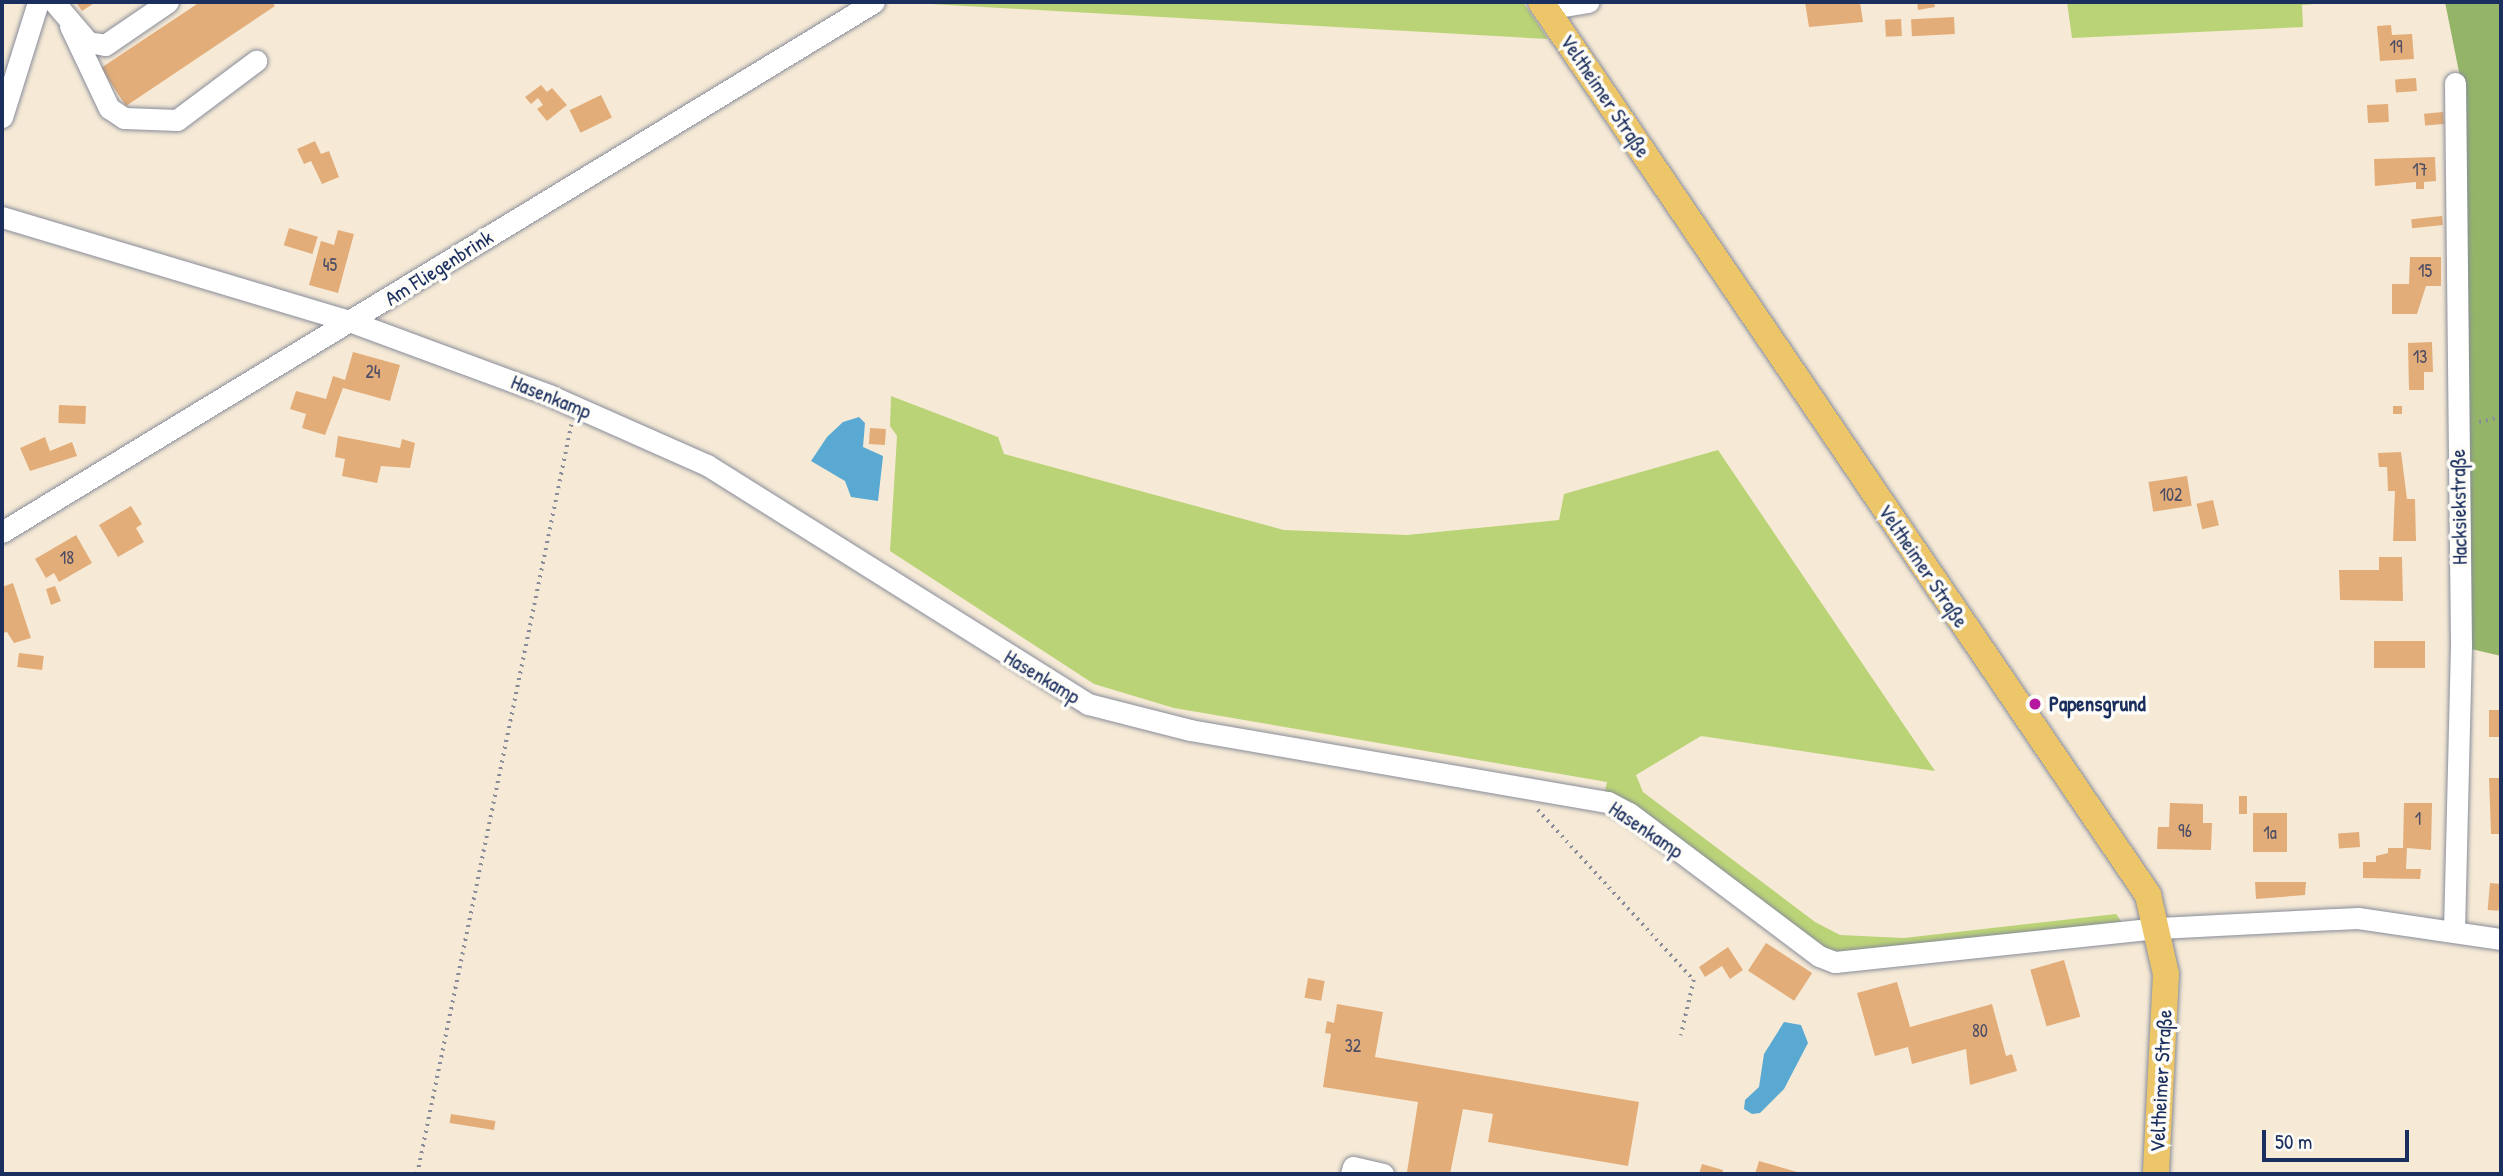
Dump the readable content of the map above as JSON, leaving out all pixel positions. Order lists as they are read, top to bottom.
{
  "streets": {
    "main road": ["Veltheimer Straße"],
    "street": ["Am Fliegenbrink", "Hasenkamp", "Hacksiekstraße"]
  },
  "crossings": [
    ["Veltheimer Straße", "Hasenkamp"],
    ["Am Fliegenbrink", "Hasenkamp"]
  ],
  "places": ["Papensgrund"],
  "house_numbers": [
    "19",
    "17",
    "45",
    "15",
    "13",
    "24",
    "102",
    "18",
    "1",
    "96",
    "1a",
    "80",
    "32"
  ],
  "scale_bar": "50 m"
}
